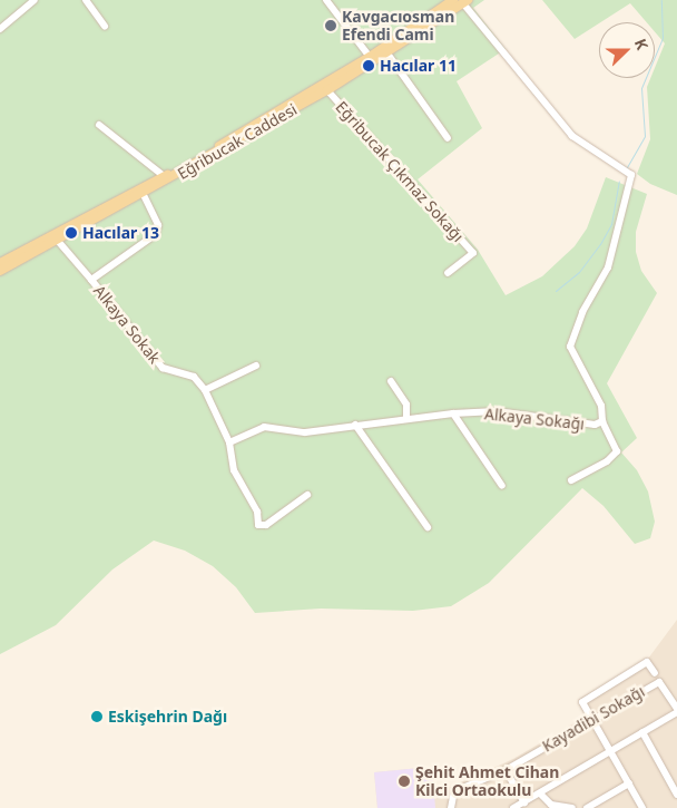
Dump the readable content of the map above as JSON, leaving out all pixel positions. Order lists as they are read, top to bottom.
{
  "streets": {
    "main road": ["Eğribucak Caddesi"],
    "street": [
      "Eğribucak Çıkmaz Sokağı",
      "Alkaya Sokak",
      "Alkaya Sokağı",
      "Kayadibi Sokağı"
    ]
  },
  "crossings": [
    ["Eğribucak Caddesi", "Eğribucak Çıkmaz Sokağı"],
    ["Eğribucak Caddesi", "Alkaya Sokak"],
    ["Eğribucak Caddesi", "Alkaya Sokağı"],
    ["Alkaya Sokak", "Alkaya Sokağı"]
  ],
  "places": [
    "Kavgacıosman Efendi Cami",
    "Hacılar 11",
    "Hacılar 13",
    "Eskişehrin Dağı",
    "Şehit Ahmet Cihan Kilci Ortaokulu"
  ],
  "north": "right"
}
